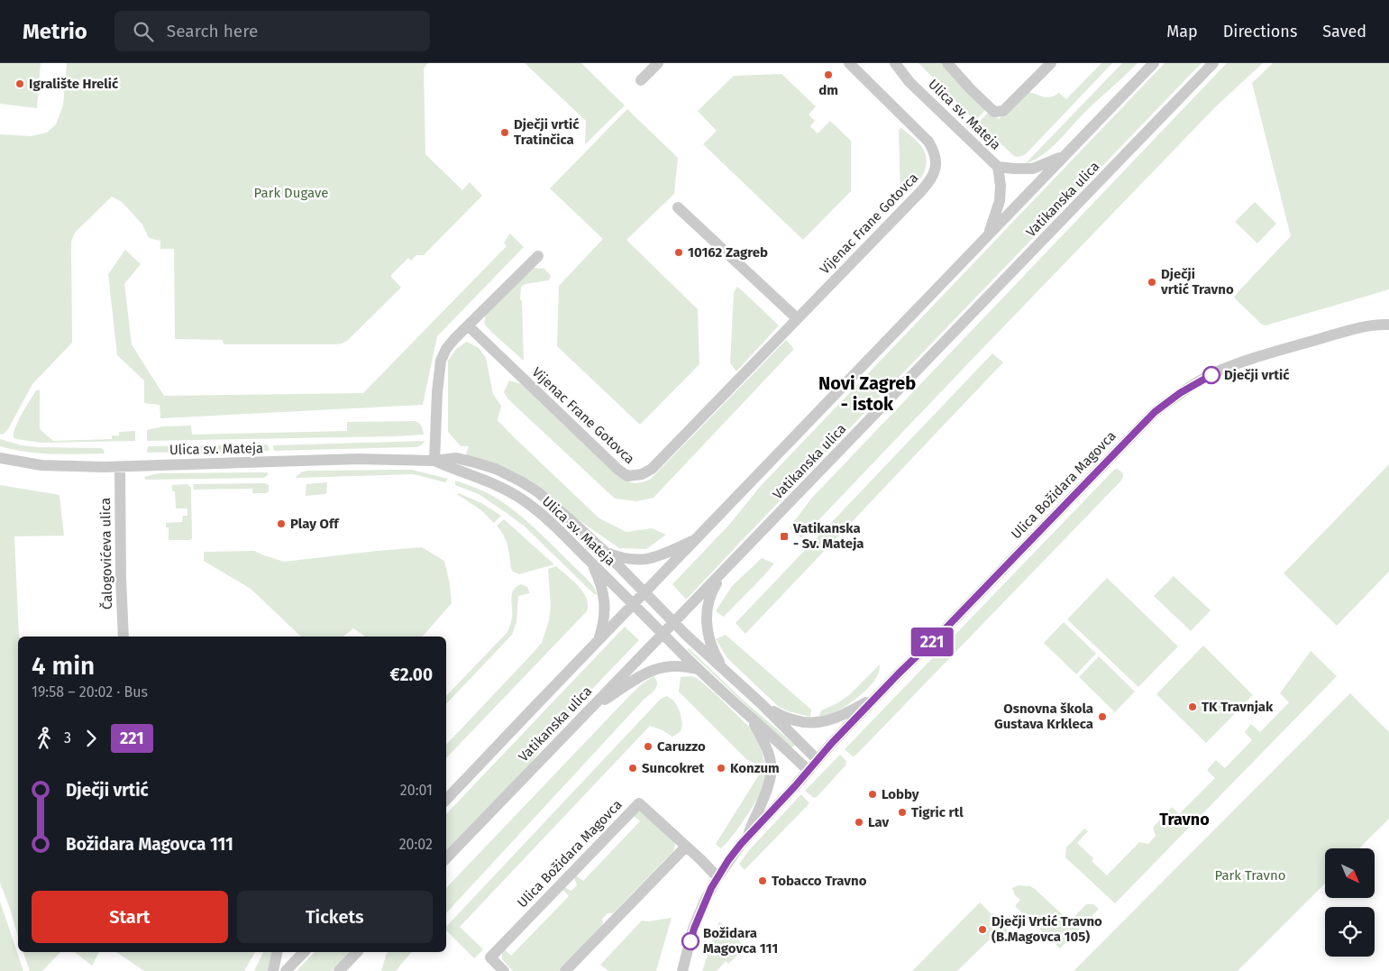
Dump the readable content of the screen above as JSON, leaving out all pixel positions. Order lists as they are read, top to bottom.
{
  "streets": {
    "street": [
      "Ulica sv. Mateja",
      "Vatikanska ulica",
      "Vijenac Frane Gotovca",
      "Ulica Božidara Magovca",
      "Čalogovićeva ulica"
    ]
  },
  "crossings": [
    ["Ulica sv. Mateja", "Vatikanska ulica"],
    ["Ulica sv. Mateja", "Čalogovićeva ulica"]
  ],
  "districts": ["Novi Zagreb - istok", "Travno"],
  "parks": ["Park Dugave", "Park Travno"],
  "places": {
    "other": [
      "dm",
      "Igralište Hrelić",
      "Dječji vrtić Tratinčica",
      "10162 Zagreb",
      "Dječji vrtić Travno",
      "Dječji vrtić",
      "Play Off",
      "TK Travnjak",
      "Osnovna škola Gustava Krkleca",
      "Caruzzo",
      "Suncokret",
      "Konzum",
      "Lobby",
      "Tigric rtl",
      "Lav",
      "Tobacco Travno",
      "Dječji Vrtić Travno (B.Magovca 105)",
      "Božidara Magovca 111"
    ],
    "transit": ["Vatikanska - Sv. Mateja"]
  },
  "lines": ["bus line 221"],
  "north": "bottom right",
  "page": {
    "header": "Metrio",
    "search": "Search here",
    "nav": ["Map", "Directions", "Saved"],
    "on_map": "221",
    "heading": ["4 min", "19:58 – 20:02 · Bus", "€2.00"],
    "legs": ["3", "221"],
    "list": [
      {
        "name": "Dječji vrtić",
        "value": "20:01"
      },
      {
        "name": "Božidara Magovca 111",
        "value": "20:02"
      }
    ],
    "buttons": ["Start", "Tickets"]
  }
}
